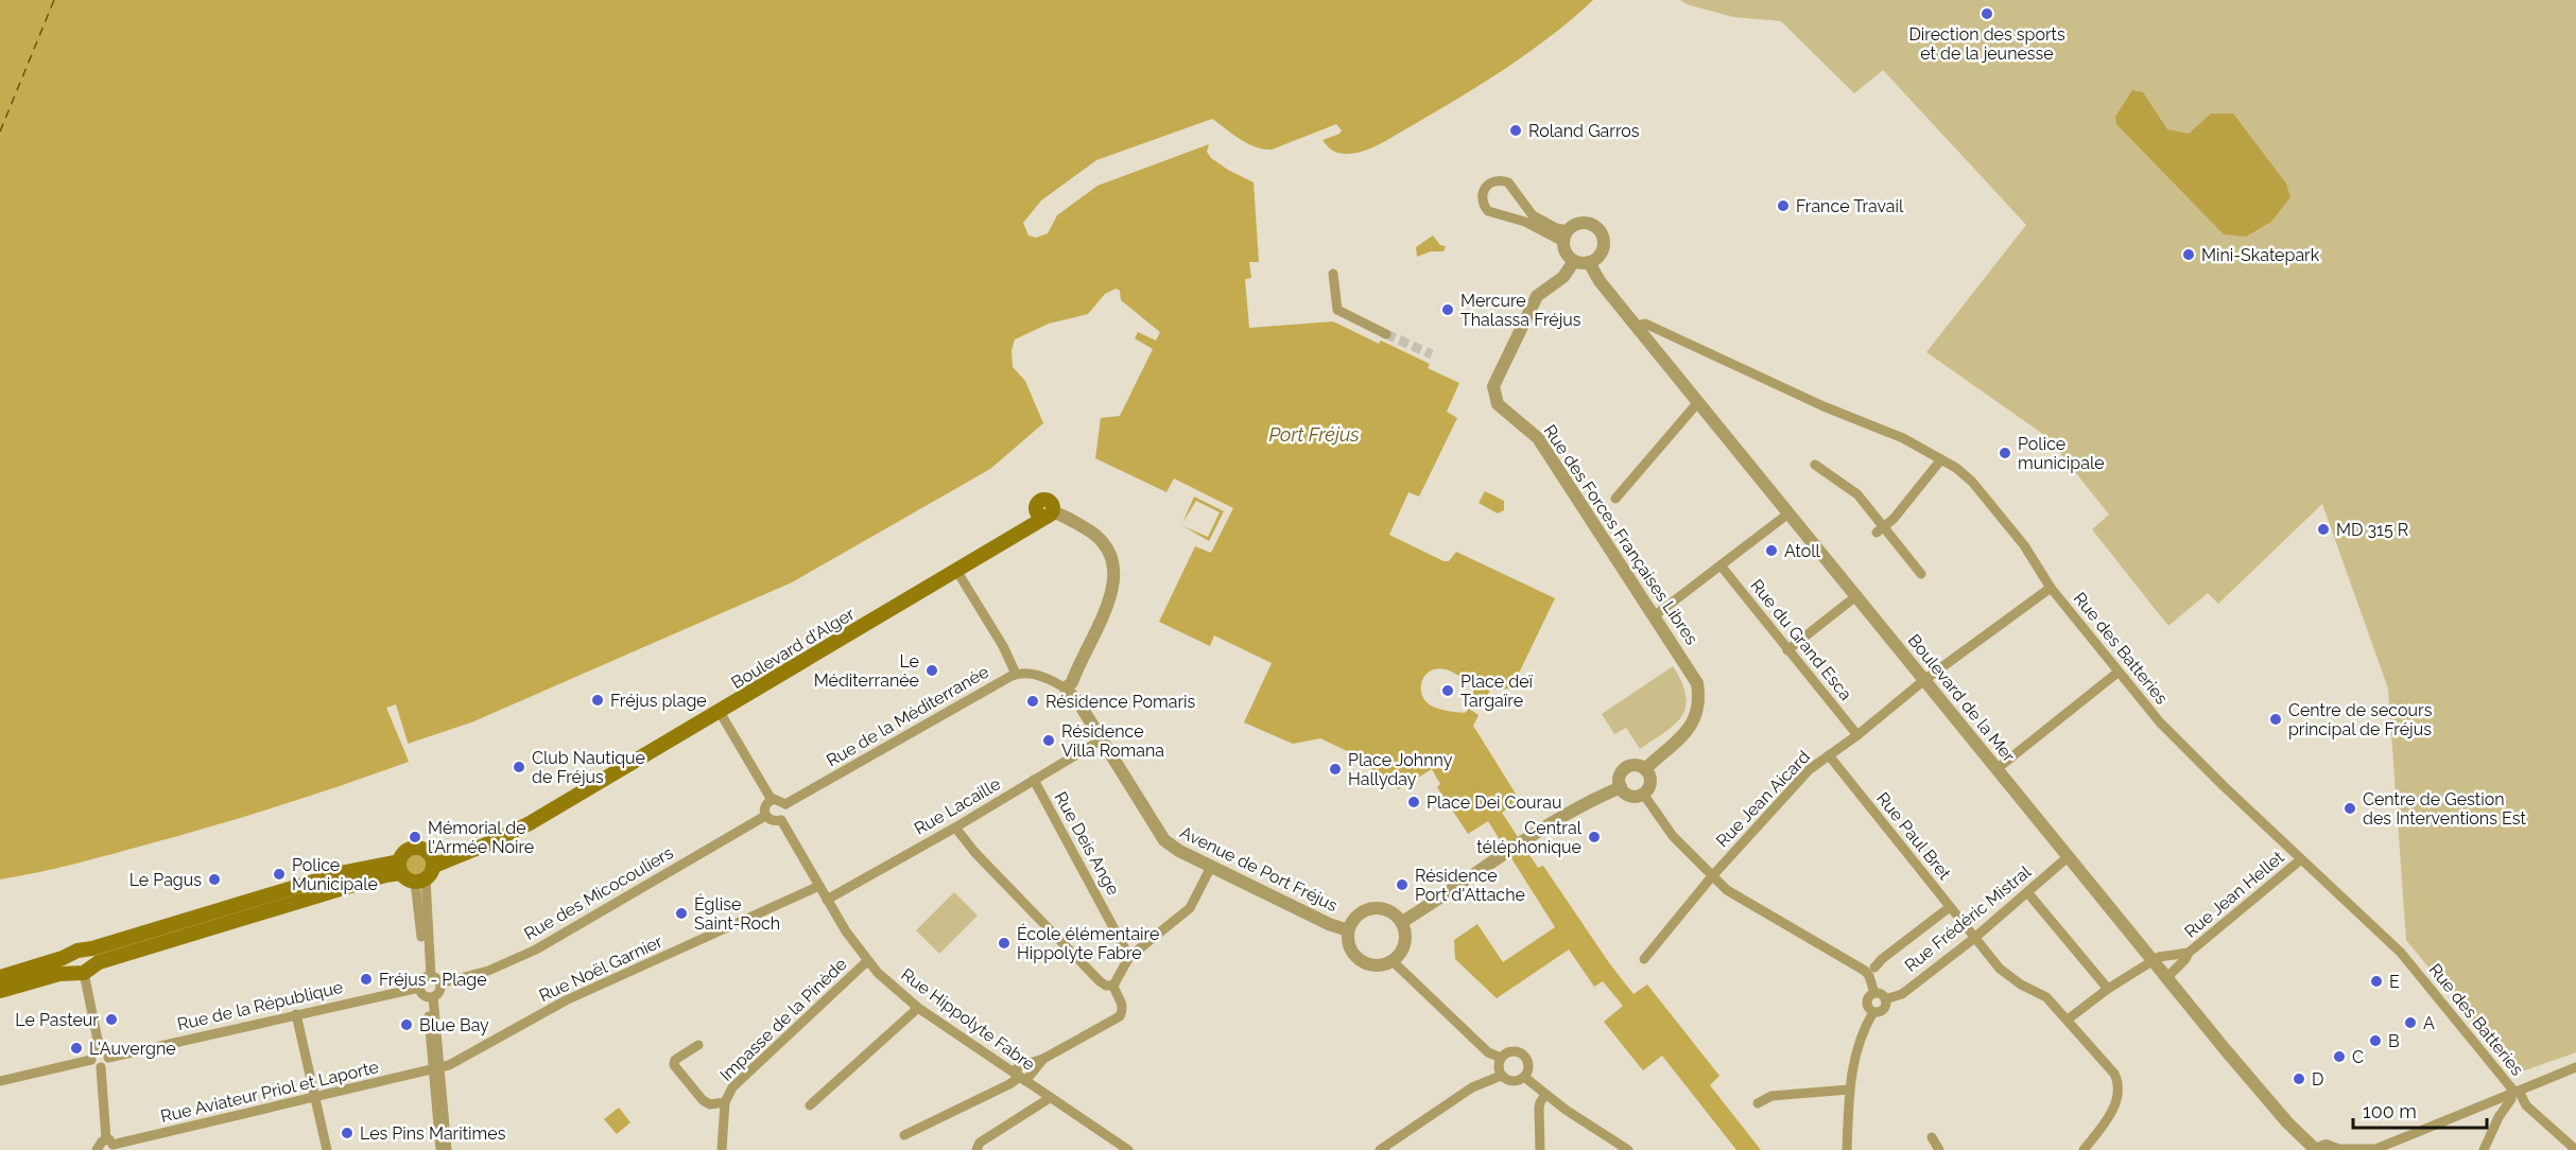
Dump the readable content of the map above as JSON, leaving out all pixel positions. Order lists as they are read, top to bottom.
{
  "streets": {
    "main road": ["Boulevard d'Alger"],
    "street": [
      "Rue des Forces Françaises Libres",
      "Rue du Grand Esca",
      "Rue des Batteries",
      "Boulevard de la Mer",
      "Rue de la Méditerranée",
      "Rue Jean Aicard",
      "Rue Lacaille",
      "Rue Paul Bret",
      "Rue Deis Ange",
      "Avenue de Port Fréjus",
      "Rue des Micocouliers",
      "Rue Jean Hellet",
      "Rue Frédéric Mistral",
      "Rue Noël Garnier",
      "Rue de la République",
      "Impasse de la Pinède",
      "Rue Hippolyte Fabre",
      "Rue Aviateur Priol et Laporte"
    ]
  },
  "crossings": [
    ["Rue des Forces Françaises Libres", "Boulevard de la Mer"],
    ["Rue du Grand Esca", "Rue Jean Aicard"],
    ["Rue des Batteries", "Boulevard de la Mer"],
    ["Rue des Batteries", "Rue Jean Aicard"],
    ["Rue des Batteries", "Rue Jean Hellet"],
    ["Boulevard de la Mer", "Rue Jean Aicard"],
    ["Boulevard de la Mer", "Rue Jean Hellet"],
    ["Boulevard de la Mer", "Rue Frédéric Mistral"],
    ["Rue de la Méditerranée", "Avenue de Port Fréjus"],
    ["Rue de la Méditerranée", "Rue des Micocouliers"],
    ["Rue de la Méditerranée", "Rue Hippolyte Fabre"],
    ["Rue Jean Aicard", "Rue Paul Bret"],
    ["Rue Lacaille", "Rue Deis Ange"],
    ["Rue Lacaille", "Avenue de Port Fréjus"],
    ["Rue Lacaille", "Rue Hippolyte Fabre"],
    ["Rue Paul Bret", "Rue Jean Hellet"],
    ["Rue Paul Bret", "Rue Frédéric Mistral"],
    ["Rue des Micocouliers", "Rue de la République"],
    ["Rue des Micocouliers", "Rue Hippolyte Fabre"],
    ["Rue Noël Garnier", "Rue Hippolyte Fabre"],
    ["Rue Noël Garnier", "Rue Aviateur Priol et Laporte"],
    ["Impasse de la Pinède", "Rue Hippolyte Fabre"]
  ],
  "water": ["Port Fréjus"],
  "places": [
    "Direction des sports et de la jeunesse",
    "Roland Garros",
    "France Travail",
    "Mini-Skatepark",
    "Mercure Thalassa Fréjus",
    "Police municipale",
    "MD 315 R",
    "Atoll",
    "Le Méditerranée",
    "Place deï Targaïre",
    "Fréjus plage",
    "Résidence Pomaris",
    "Centre de secours principal de Fréjus",
    "Résidence Villa Romana",
    "Club Nautique de Fréjus",
    "Place Johnny Hallyday",
    "Place Dei Courau",
    "Centre de Gestion des Interventions Est",
    "Mémorial de l'Armée Noire",
    "Central téléphonique",
    "Police Municipale",
    "Le Pagus",
    "Résidence Port d'Attache",
    "Église Saint-Roch",
    "École élémentaire Hippolyte Fabre",
    "Fréjus - Plage",
    "E",
    "Le Pasteur",
    "A",
    "Blue Bay",
    "B",
    "L'Auvergne",
    "C",
    "D",
    "Les Pins Maritimes"
  ],
  "scale_bar": "100 m"
}
